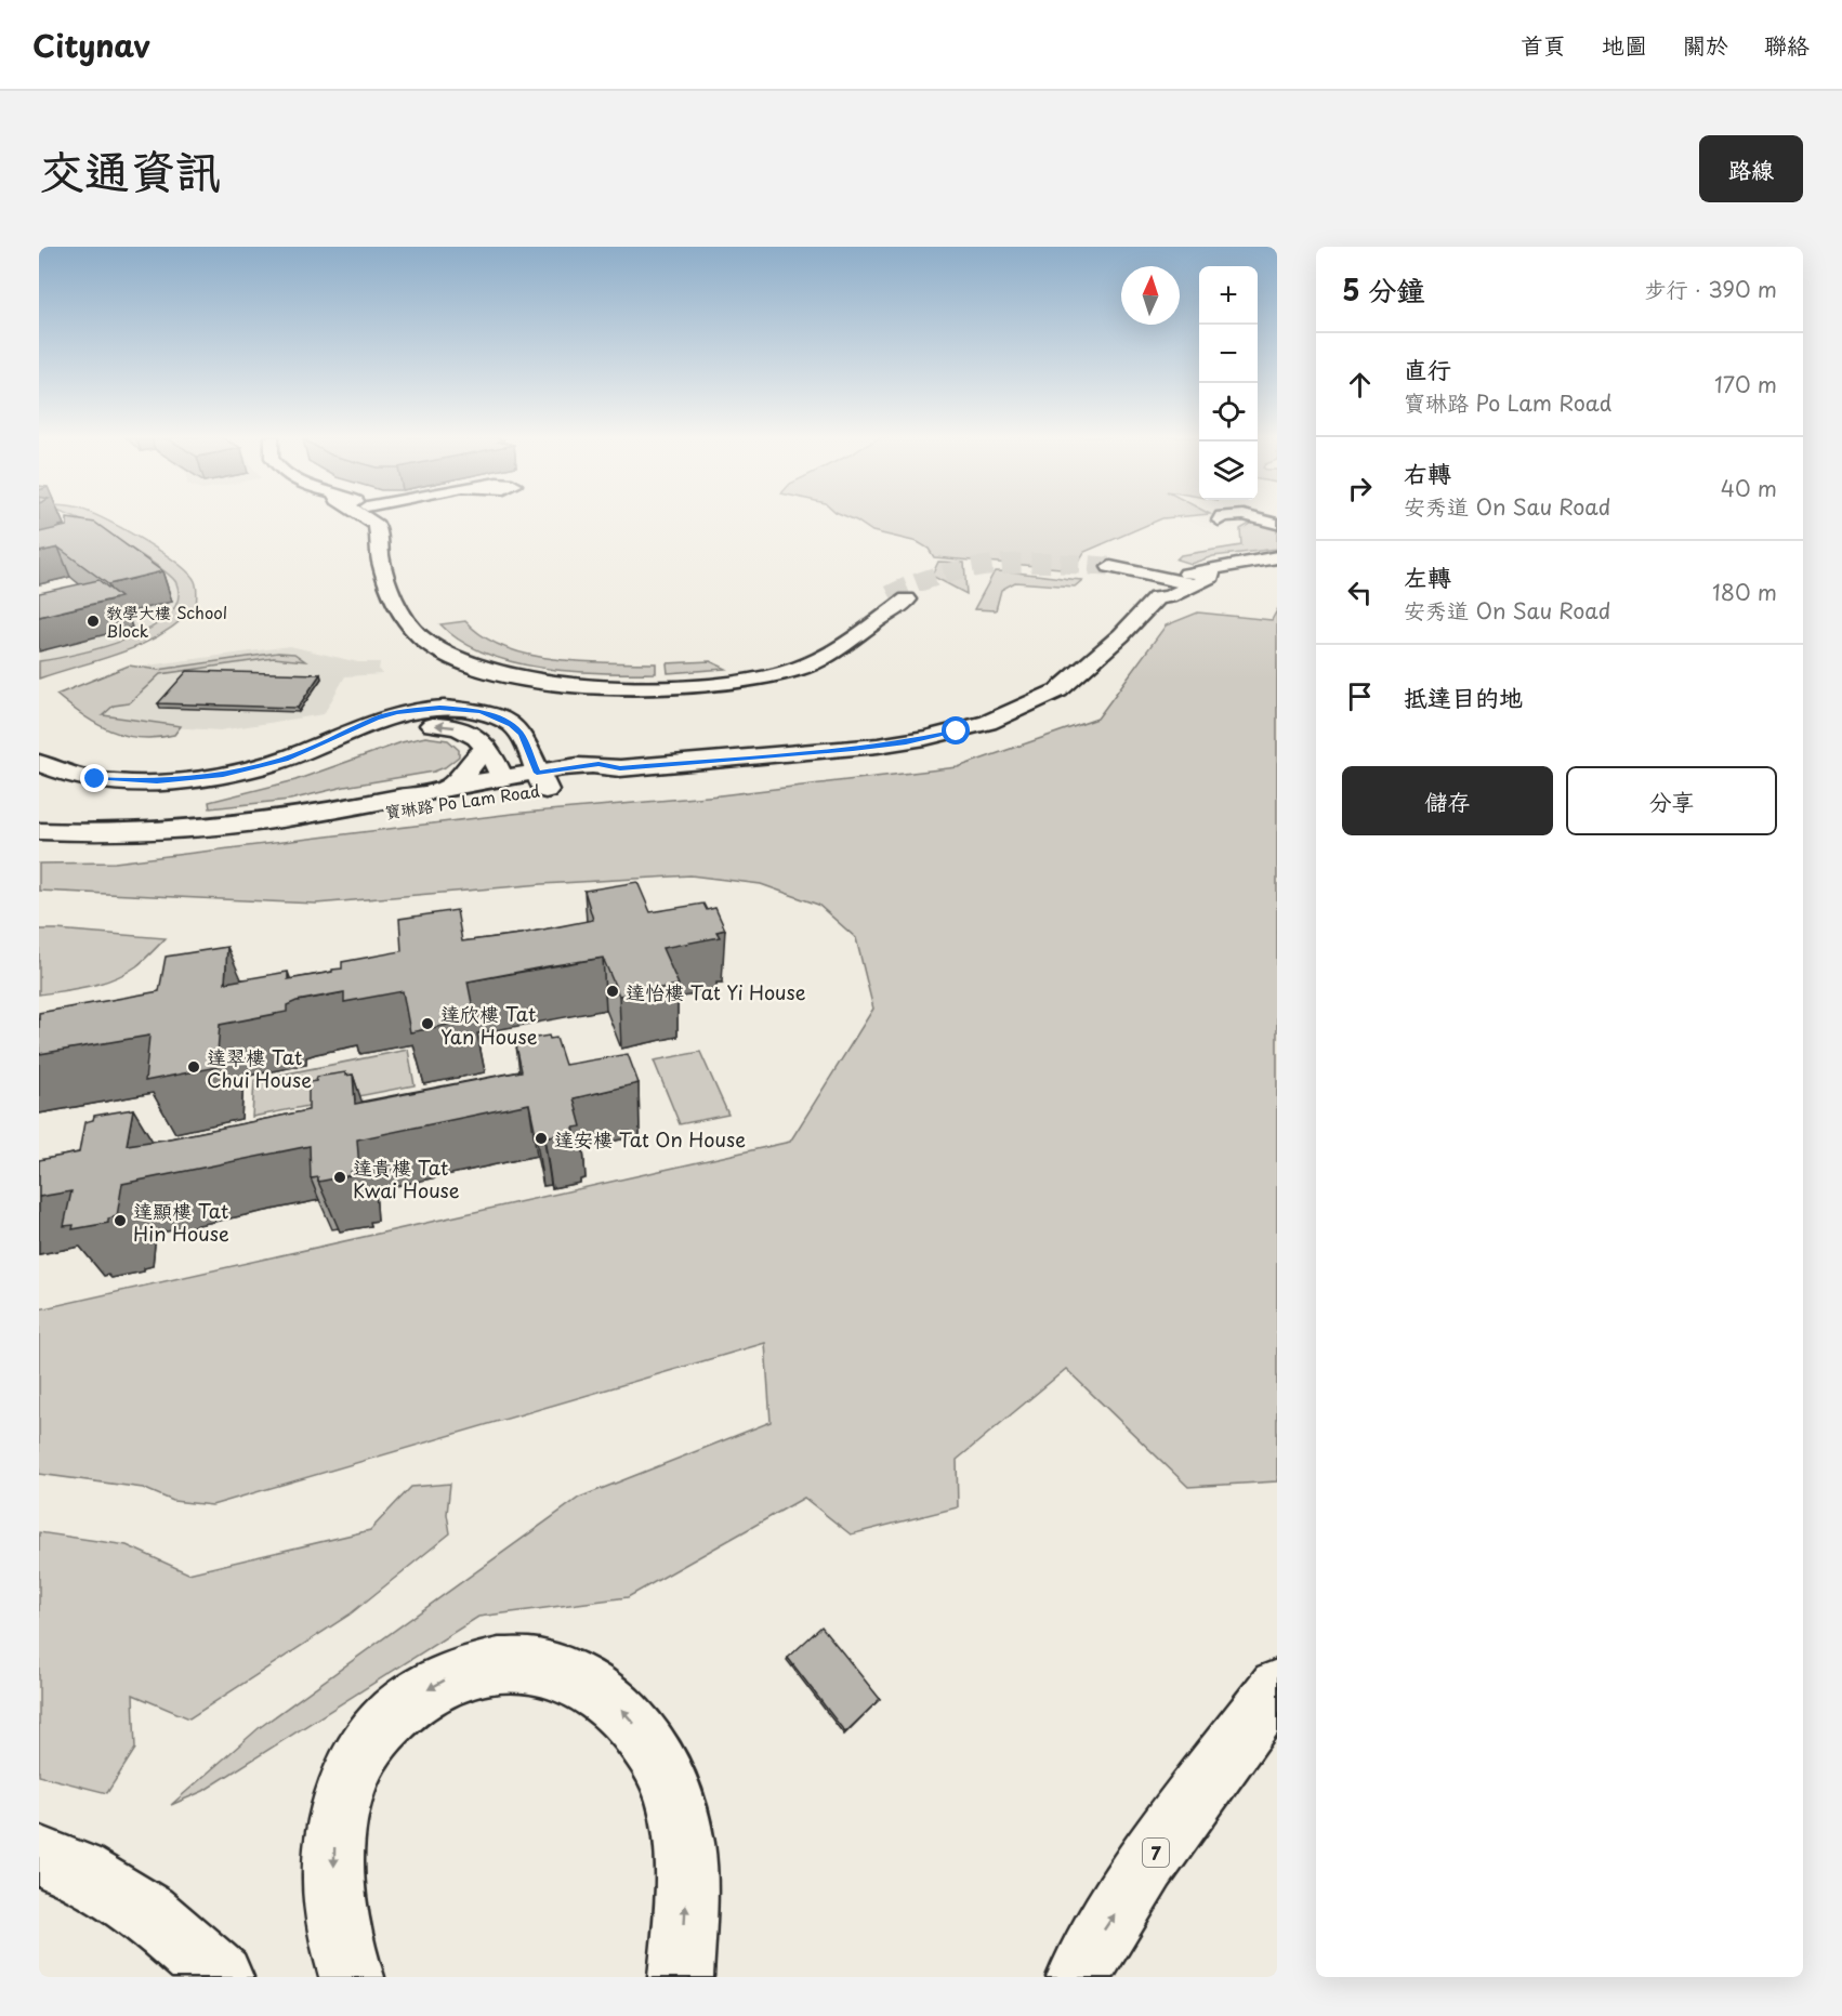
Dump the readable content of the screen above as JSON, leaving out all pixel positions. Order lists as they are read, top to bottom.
{
  "streets": {
    "main road": ["寶琳路 Po Lam Road", "7"]
  },
  "places": [
    "教學大樓 School Block",
    "達怡樓 Tat Yi House",
    "達欣樓 Tat Yan House",
    "達翠樓 Tat Chui House",
    "達安樓 Tat On House",
    "達貴樓 Tat Kwai House",
    "達顯樓 Tat Hin House"
  ],
  "north": "top",
  "page": {
    "header": "Citynav",
    "nav": [
      "首頁",
      "地圖",
      "關於",
      "聯絡"
    ],
    "title": "交通資訊",
    "buttons": [
      "路線",
      ["儲存", "分享"]
    ],
    "heading": ["5 分鐘", "步行 · 390 m"],
    "map_buttons": ["+", "−"],
    "list": [
      ["直行", "寶琳路 Po Lam Road", "170 m"],
      ["右轉", "安秀道 On Sau Road", "40 m"],
      ["左轉", "安秀道 On Sau Road", "180 m"],
      "抵達目的地"
    ]
  }
}
